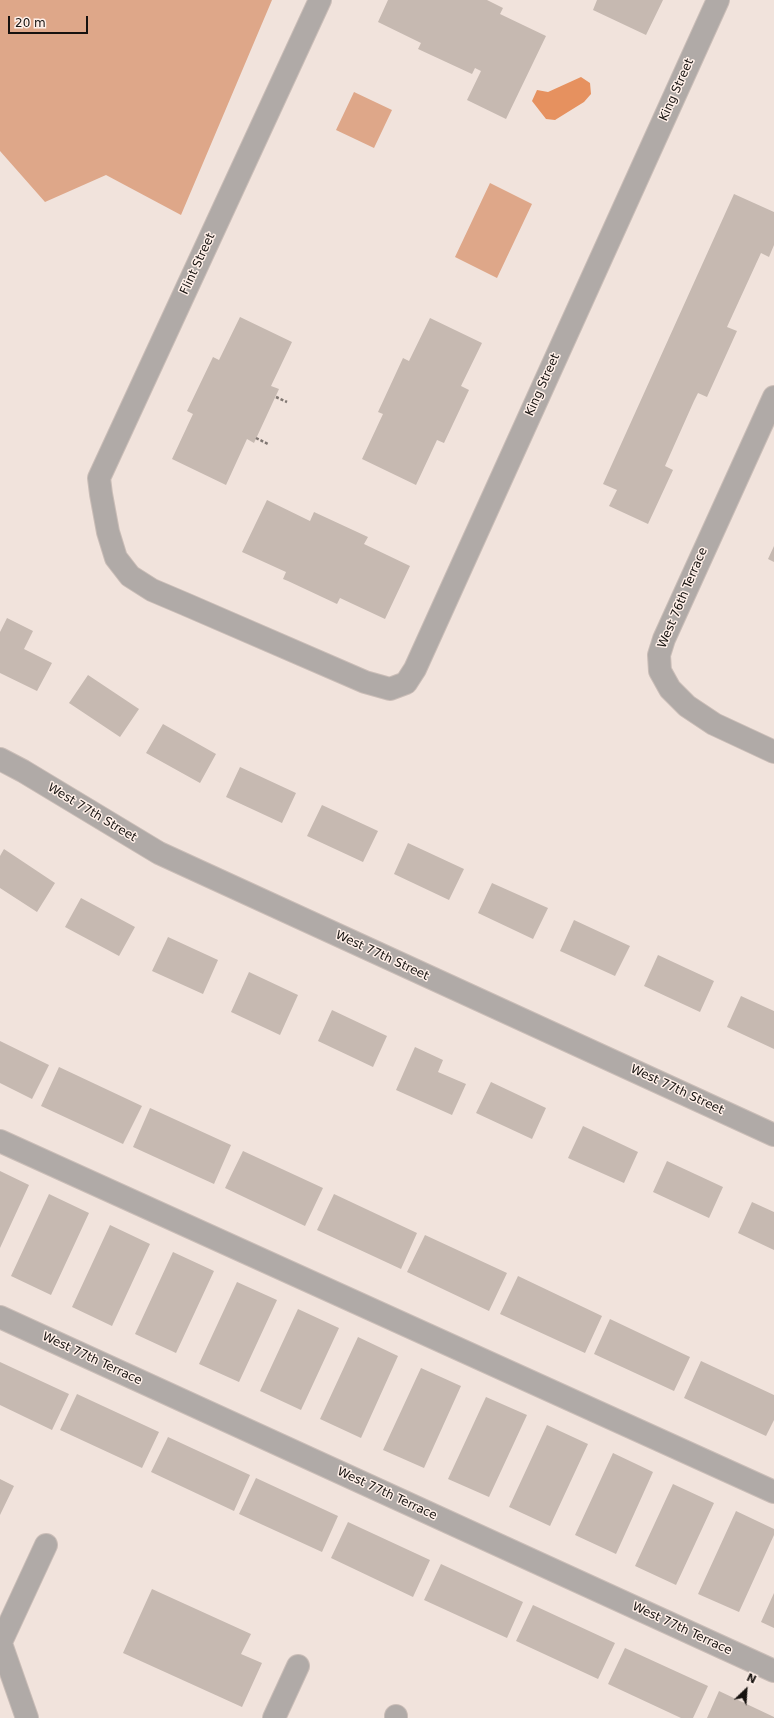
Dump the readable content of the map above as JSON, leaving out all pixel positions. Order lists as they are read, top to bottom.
{
  "streets": {
    "street": [
      "King Street",
      "Flint Street",
      "West 76th Terrace",
      "West 77th Street",
      "West 77th Terrace"
    ]
  },
  "crossings": [
    ["King Street", "Flint Street"]
  ],
  "scale_bar": "20 m",
  "north": "top right"
}
